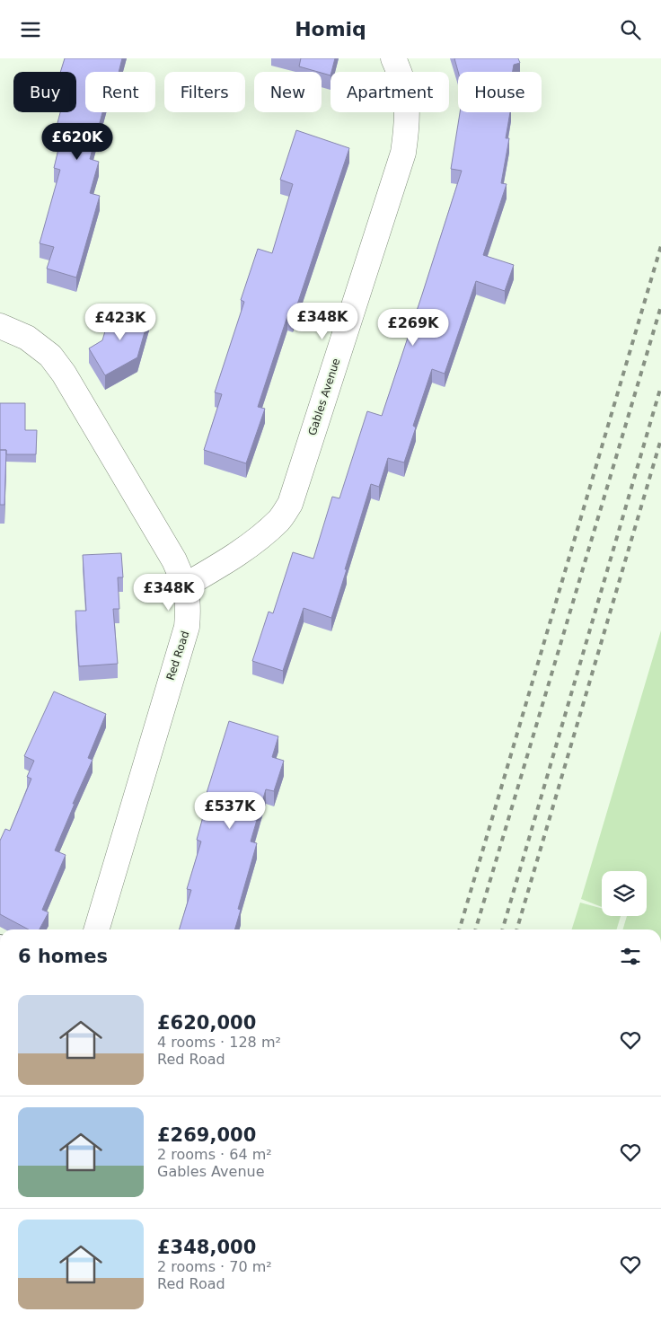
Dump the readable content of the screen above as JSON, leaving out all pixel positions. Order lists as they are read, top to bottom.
{
  "streets": {
    "street": ["Gables Avenue", "Red Road"]
  },
  "crossings": [
    ["Gables Avenue", "Red Road"]
  ],
  "page": {
    "header": "Homiq",
    "chip": [
      "Buy",
      "Rent",
      "Filters",
      "New",
      "Apartment",
      "House"
    ],
    "price": [
      "£620K",
      "£348K",
      "£423K",
      "£269K",
      "£348K",
      "£537K"
    ],
    "heading": "6 homes",
    "list": [
      {
        "name": "£620,000",
        "note": "4 rooms · 128 m² · Red Road"
      },
      {
        "name": "£269,000",
        "note": "2 rooms · 64 m² · Gables Avenue"
      },
      {
        "name": "£348,000",
        "note": "2 rooms · 70 m² · Red Road"
      }
    ]
  }
}
